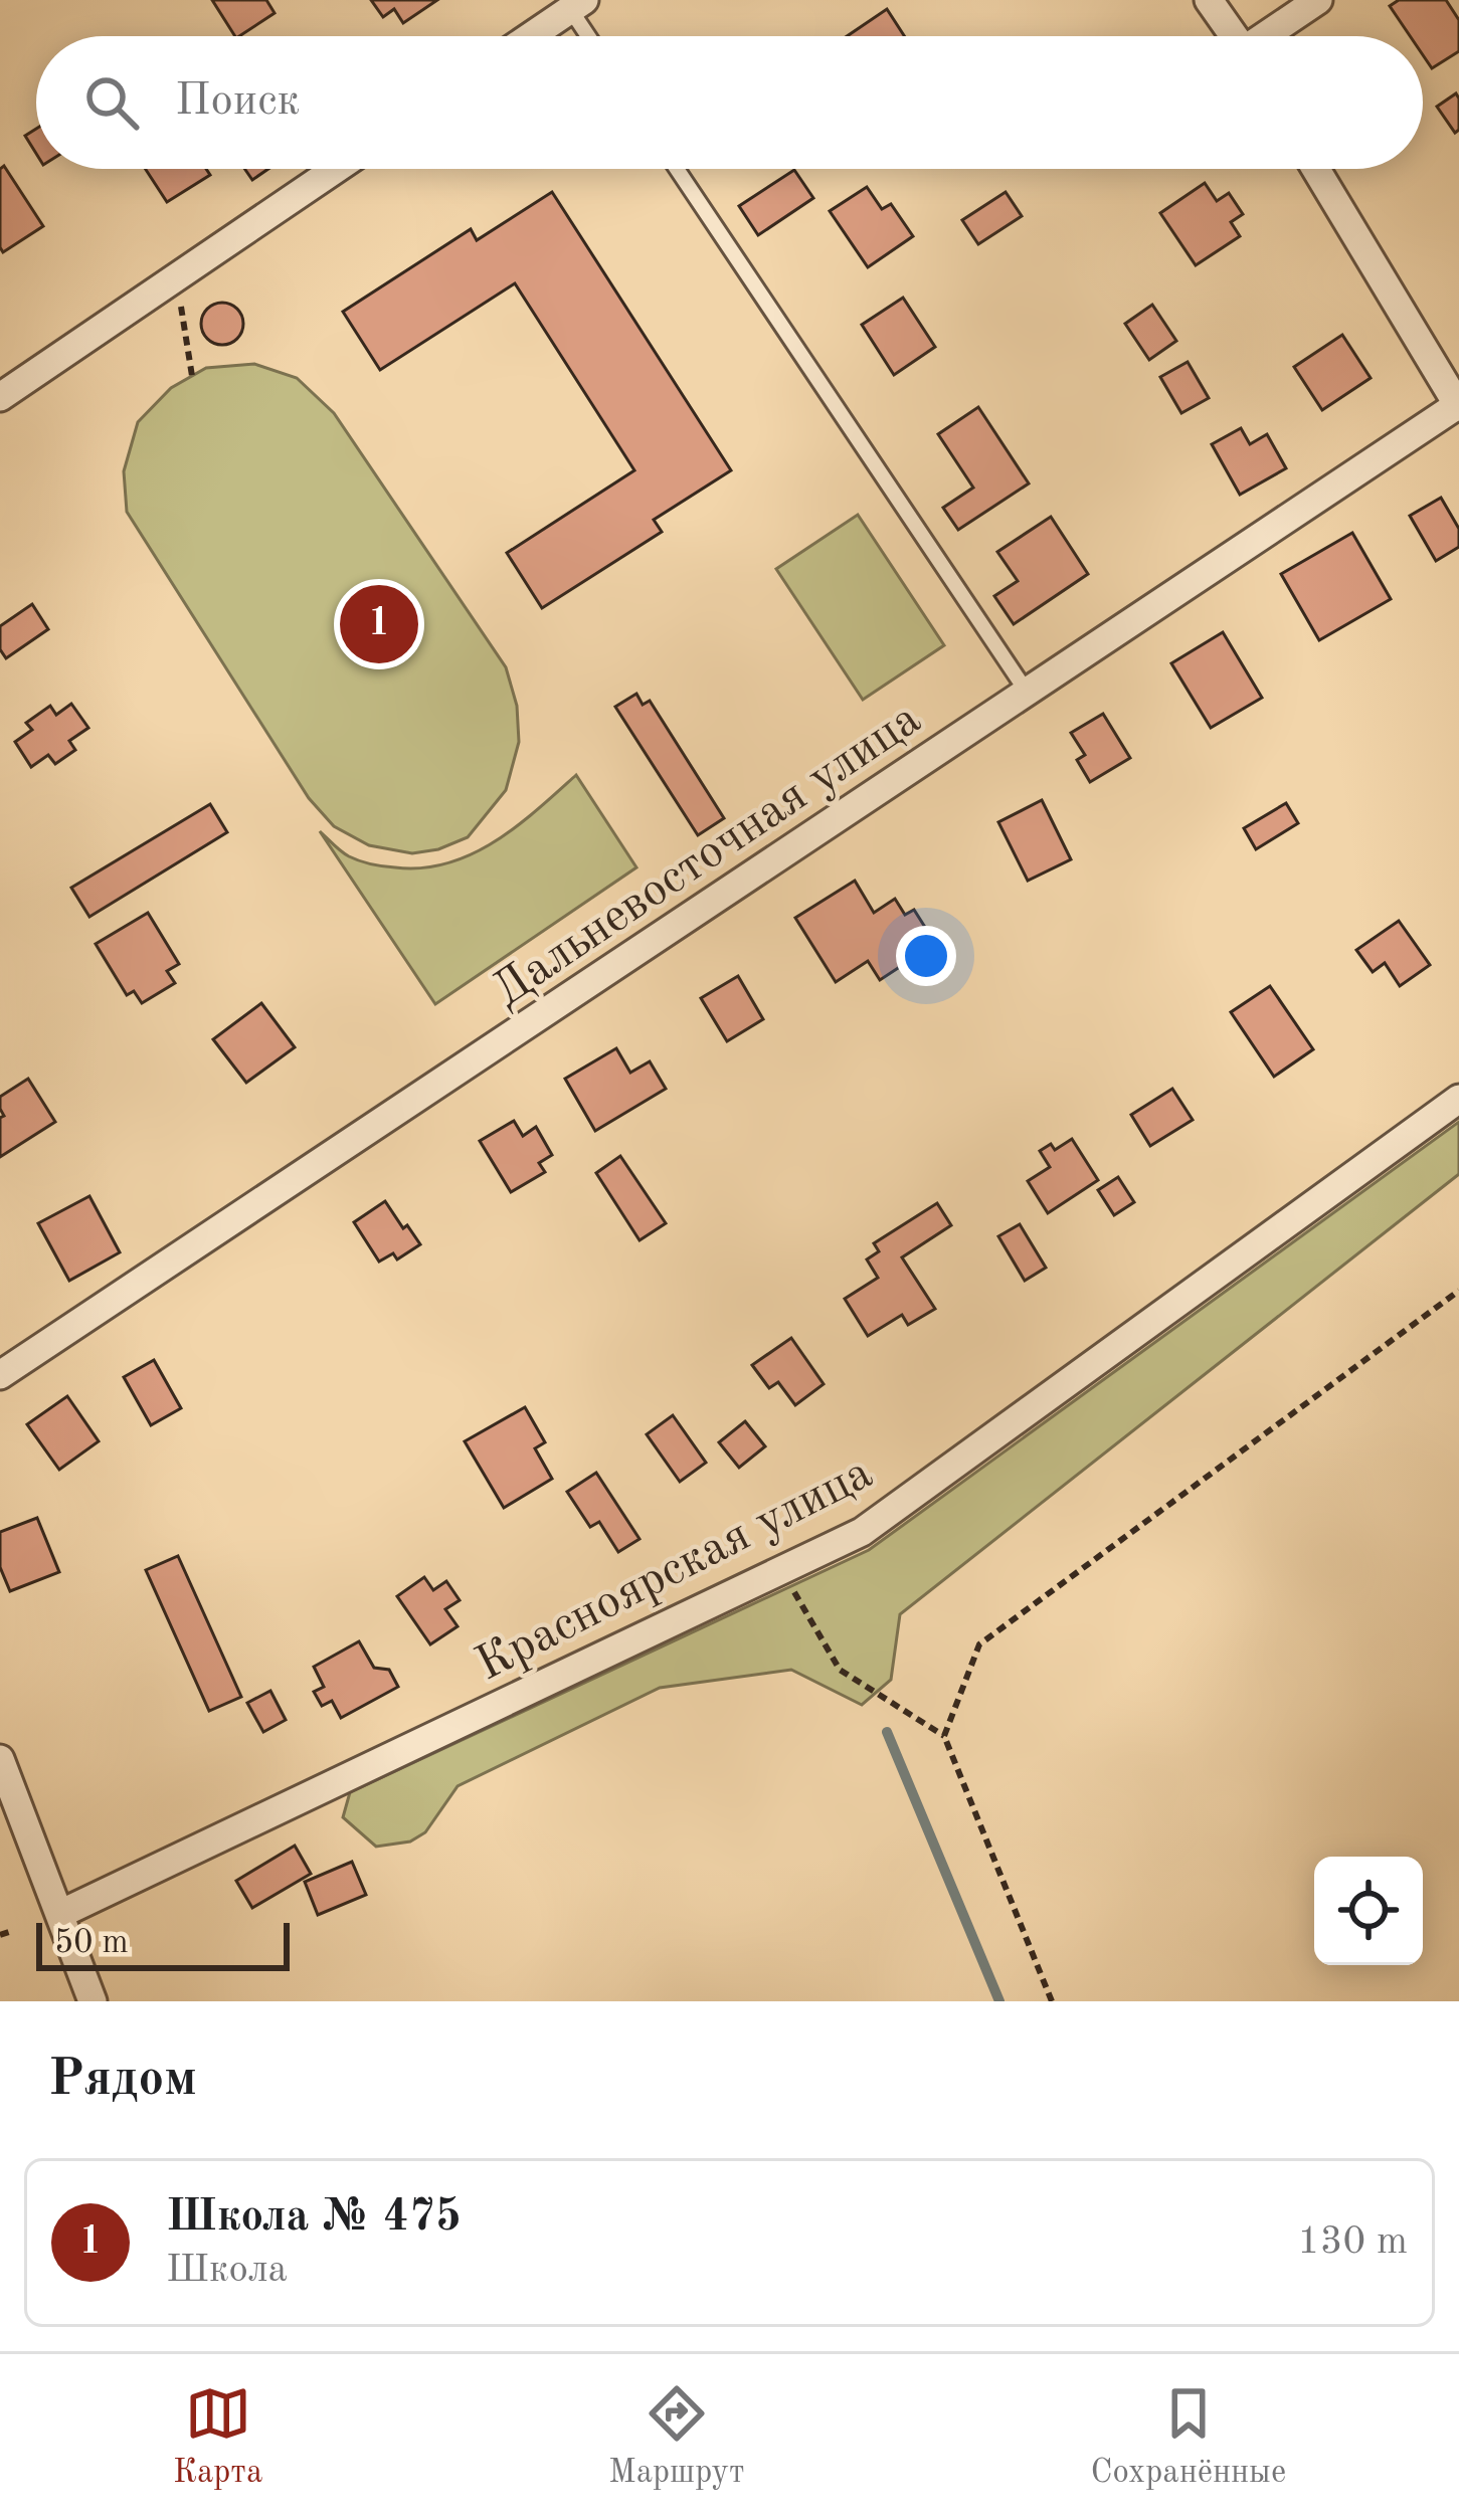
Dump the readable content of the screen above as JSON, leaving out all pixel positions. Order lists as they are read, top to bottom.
{
  "streets": {
    "street": ["Дальневосточная улица", "Красноярская улица"]
  },
  "scale_bar": "50 m",
  "page": {
    "search": "Поиск",
    "pins": "1",
    "scale": "50 m",
    "heading": "Рядом",
    "list": [
      {
        "mark": "1",
        "name": "Школа № 475",
        "note": "Школа",
        "value": "130 m"
      }
    ],
    "nav": ["Карта", "Маршрут", "Сохранённые"]
  }
}
